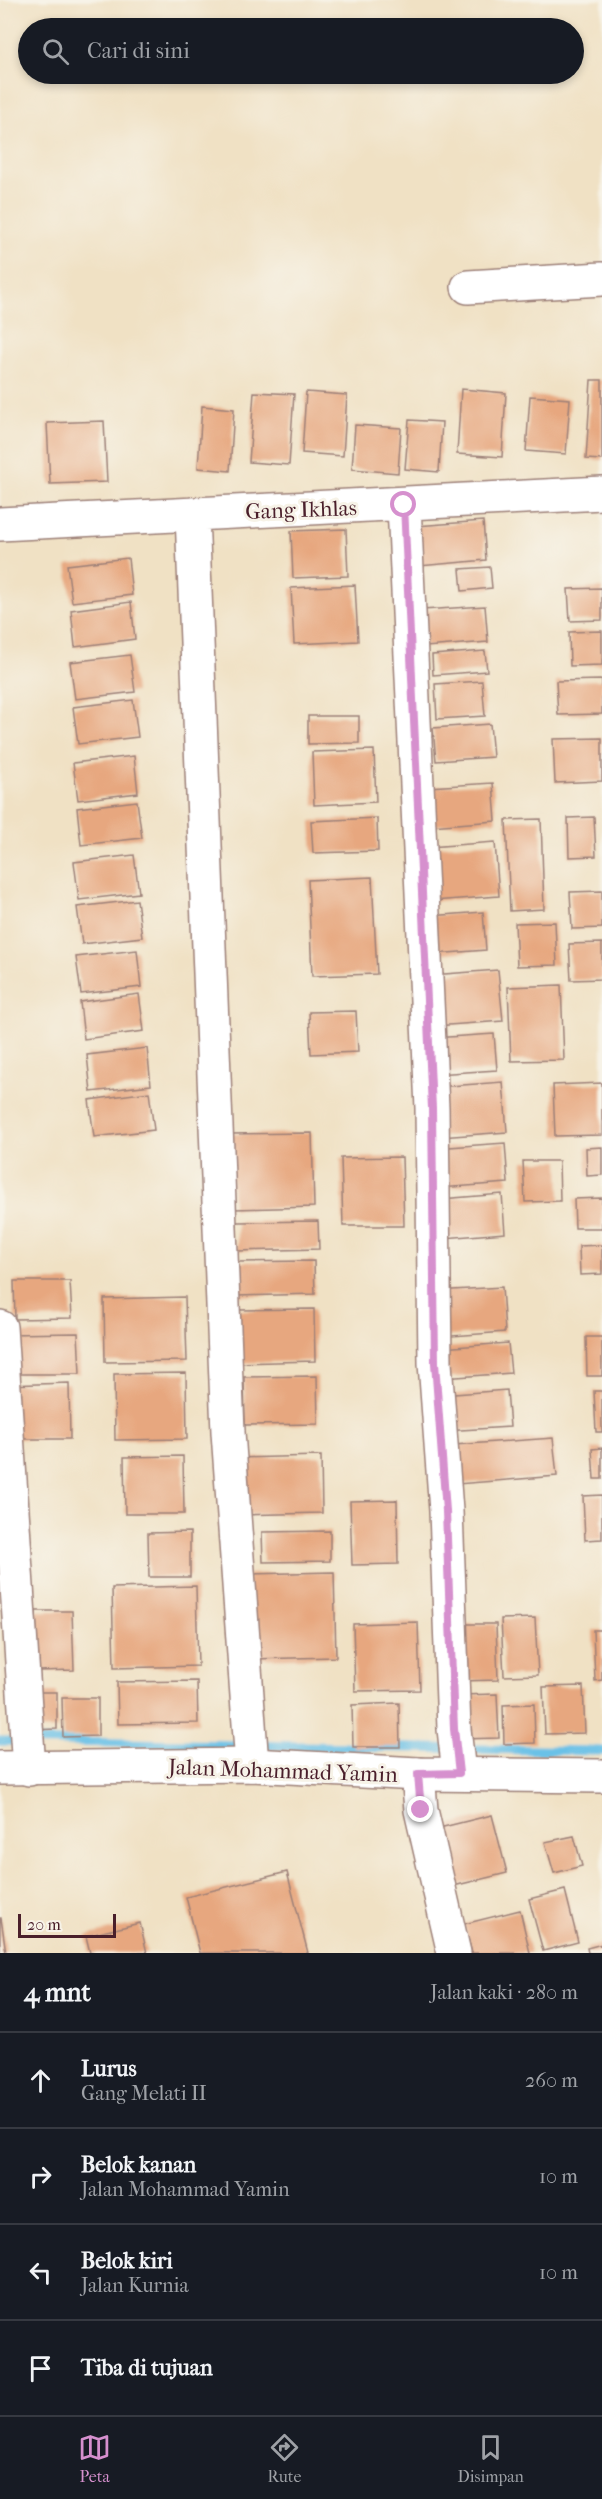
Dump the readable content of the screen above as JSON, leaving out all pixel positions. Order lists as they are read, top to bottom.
{
  "streets": {
    "street": ["Gang Ikhlas", "Jalan Mohammad Yamin"]
  },
  "scale_bar": "20 m",
  "page": {
    "search": "Cari di sini",
    "scale": "20 m",
    "heading": ["4 mnt", "Jalan kaki · 280 m"],
    "list": [
      ["Lurus", "Gang Melati II", "260 m"],
      ["Belok kanan", "Jalan Mohammad Yamin", "10 m"],
      ["Belok kiri", "Jalan Kurnia", "10 m"],
      "Tiba di tujuan"
    ],
    "nav": ["Peta", "Rute", "Disimpan"]
  }
}
